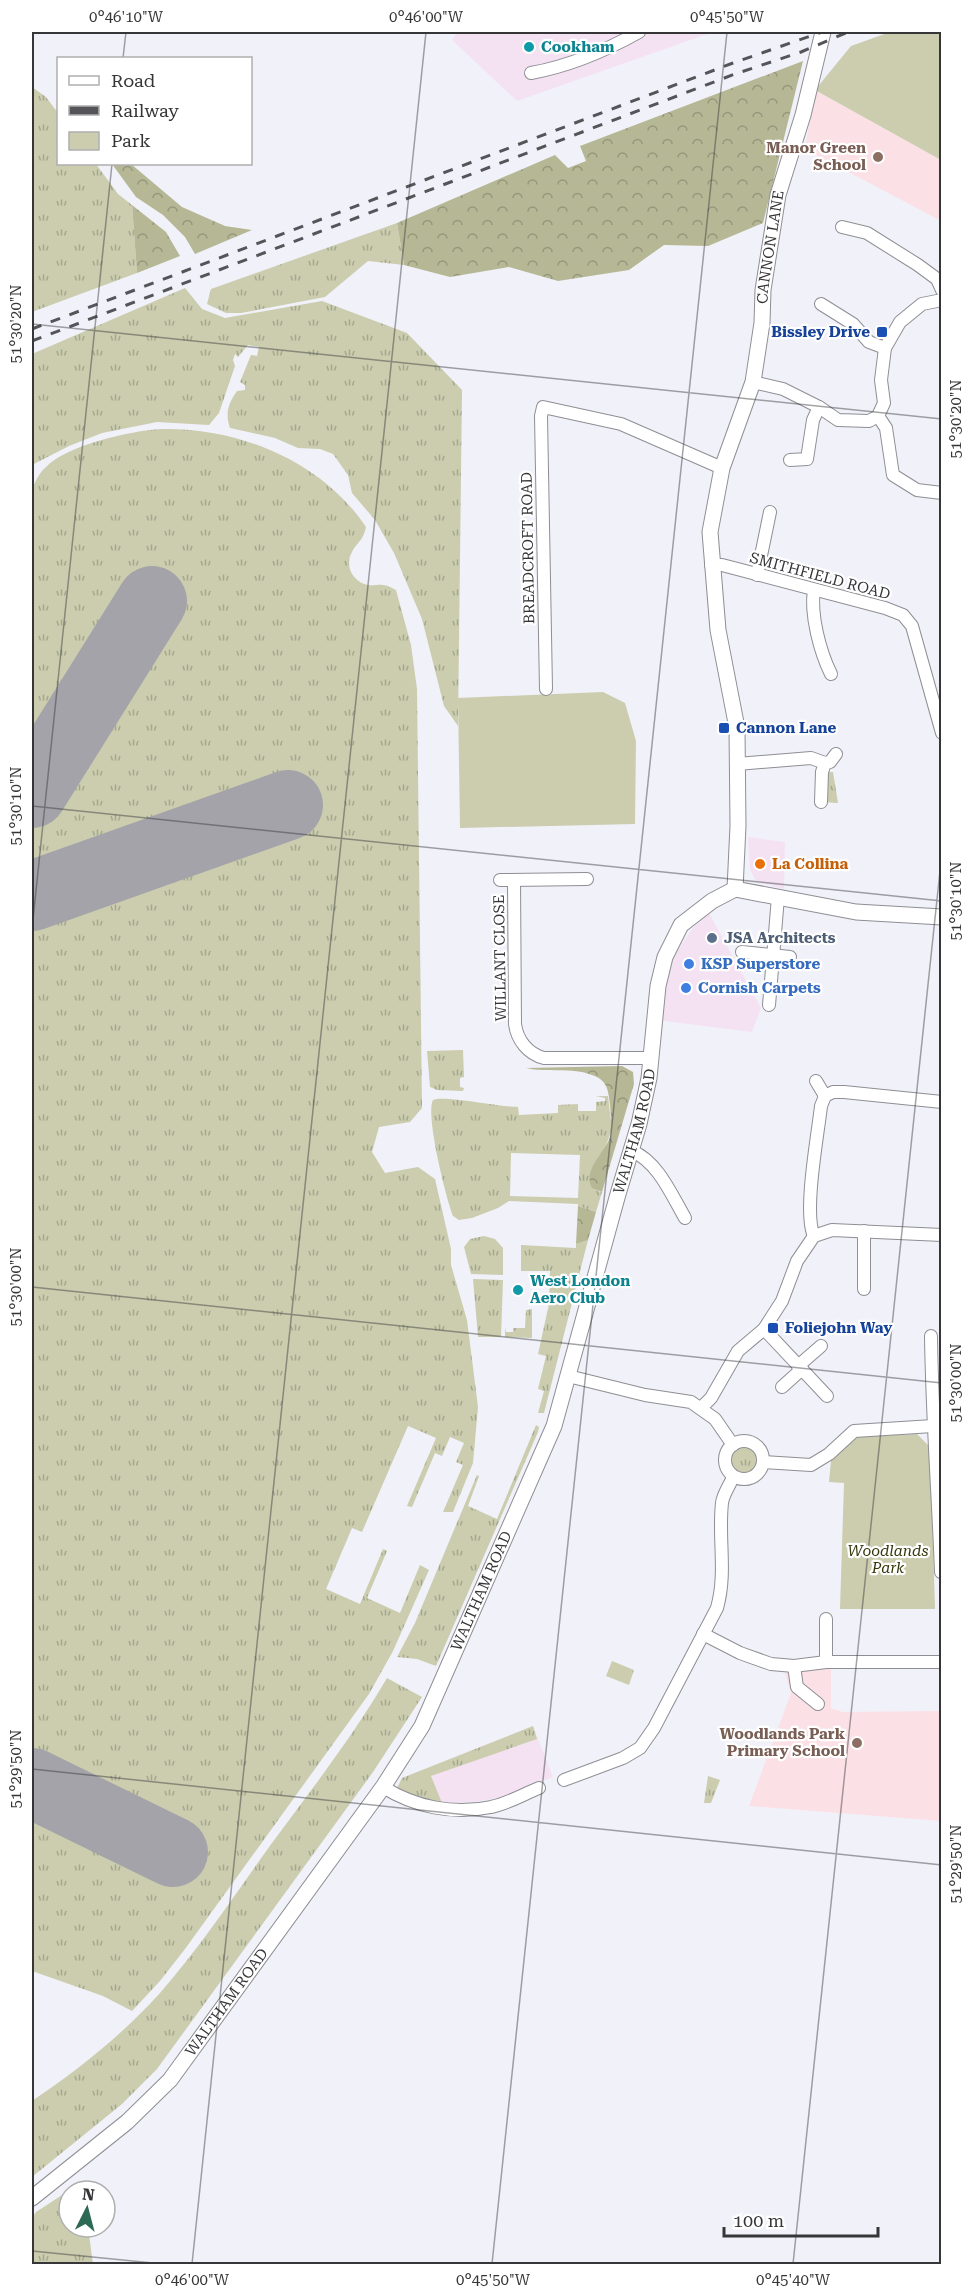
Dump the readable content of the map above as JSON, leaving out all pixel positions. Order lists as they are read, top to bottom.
{
  "streets": {
    "street": [
      "CANNON LANE",
      "BREADCROFT ROAD",
      "SMITHFIELD ROAD",
      "WILLANT CLOSE",
      "WALTHAM ROAD"
    ]
  },
  "crossings": [
    ["CANNON LANE", "BREADCROFT ROAD"],
    ["CANNON LANE", "SMITHFIELD ROAD"],
    ["CANNON LANE", "WALTHAM ROAD"],
    ["WILLANT CLOSE", "WALTHAM ROAD"]
  ],
  "parks": ["Woodlands Park"],
  "places": {
    "other": [
      "Cookham",
      "Manor Green School",
      "La Collina",
      "JSA Architects",
      "KSP Superstore",
      "Cornish Carpets",
      "West London Aero Club",
      "Woodlands Park Primary School"
    ],
    "transit": ["Bissley Drive", "Cannon Lane", "Foliejohn Way"]
  },
  "legend": ["Road", "Railway", "Park"],
  "scale_bar": "100 m",
  "north": "top",
  "coordinates": [
    "0°46'10\"W",
    "0°46'00\"W",
    "0°45'50\"W",
    "51°30'20\"N",
    "51°30'10\"N",
    "51°30'00\"N",
    "51°29'50\"N",
    "0°45'40\"W"
  ]
}
